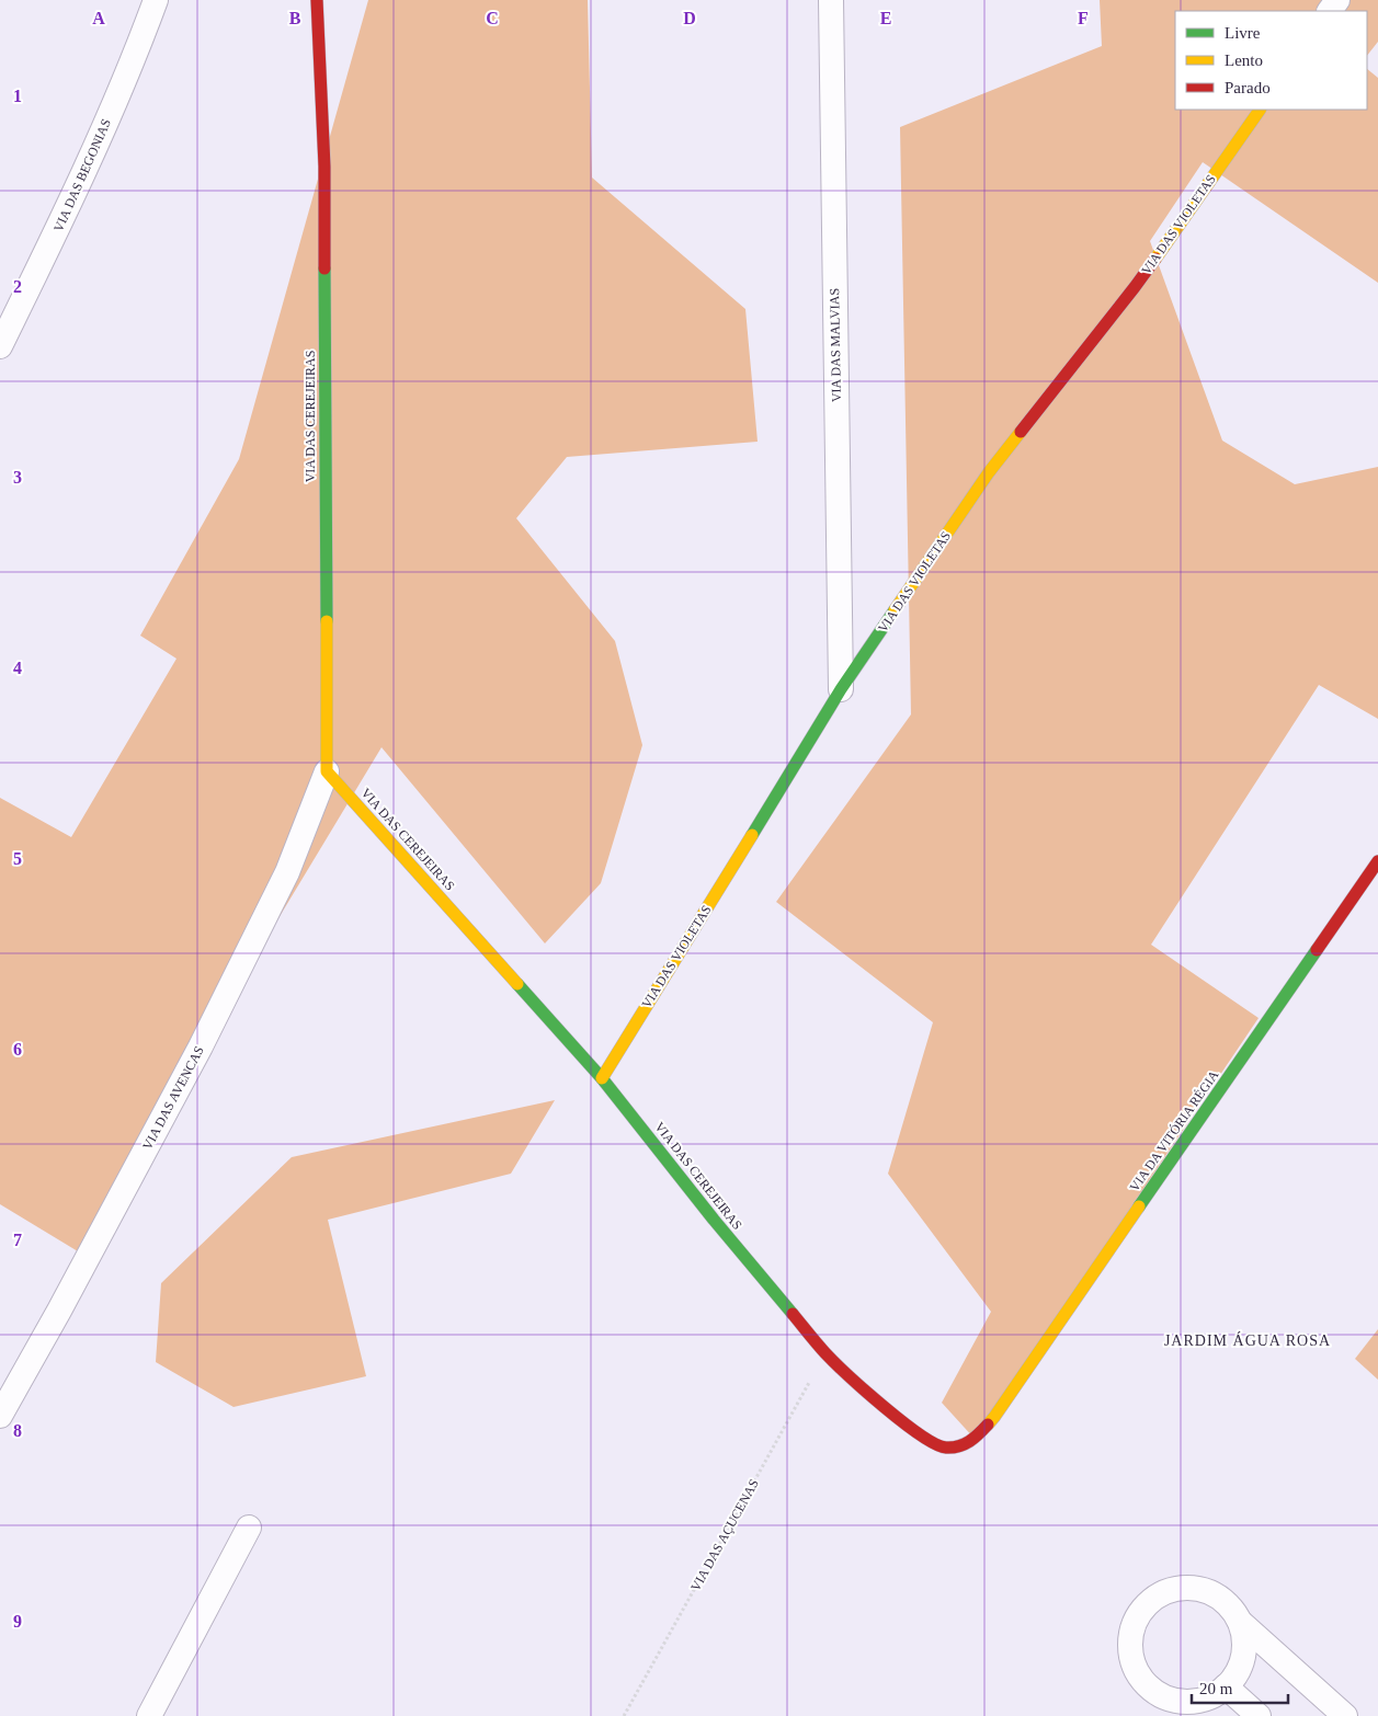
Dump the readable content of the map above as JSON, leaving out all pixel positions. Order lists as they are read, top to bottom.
{
  "streets": {
    "street": [
      "VIA DAS BEGONIAS",
      "VIA DAS VIOLETAS",
      "VIA DAS MALVIAS",
      "VIA DAS CEREJEIRAS",
      "VIA DAS AVENCAS",
      "VIA DA VITÓRIA RÉGIA"
    ],
    "path": ["VIA DAS AÇUCENAS"]
  },
  "crossings": [
    ["VIA DAS VIOLETAS", "VIA DAS MALVIAS"],
    ["VIA DAS VIOLETAS", "VIA DAS CEREJEIRAS"],
    ["VIA DAS CEREJEIRAS", "VIA DAS AVENCAS"],
    ["VIA DAS CEREJEIRAS", "VIA DA VITÓRIA RÉGIA"],
    ["VIA DAS CEREJEIRAS", "VIA DAS AÇUCENAS"]
  ],
  "districts": ["JARDIM ÁGUA ROSA"],
  "legend": ["Livre", "Lento", "Parado"],
  "scale_bar": "20 m",
  "grid": {
    "columns": [
      "A",
      "B",
      "C",
      "D",
      "E",
      "F"
    ],
    "rows": [
      "1",
      "2",
      "3",
      "4",
      "5",
      "6",
      "7",
      "8",
      "9"
    ]
  }
}
